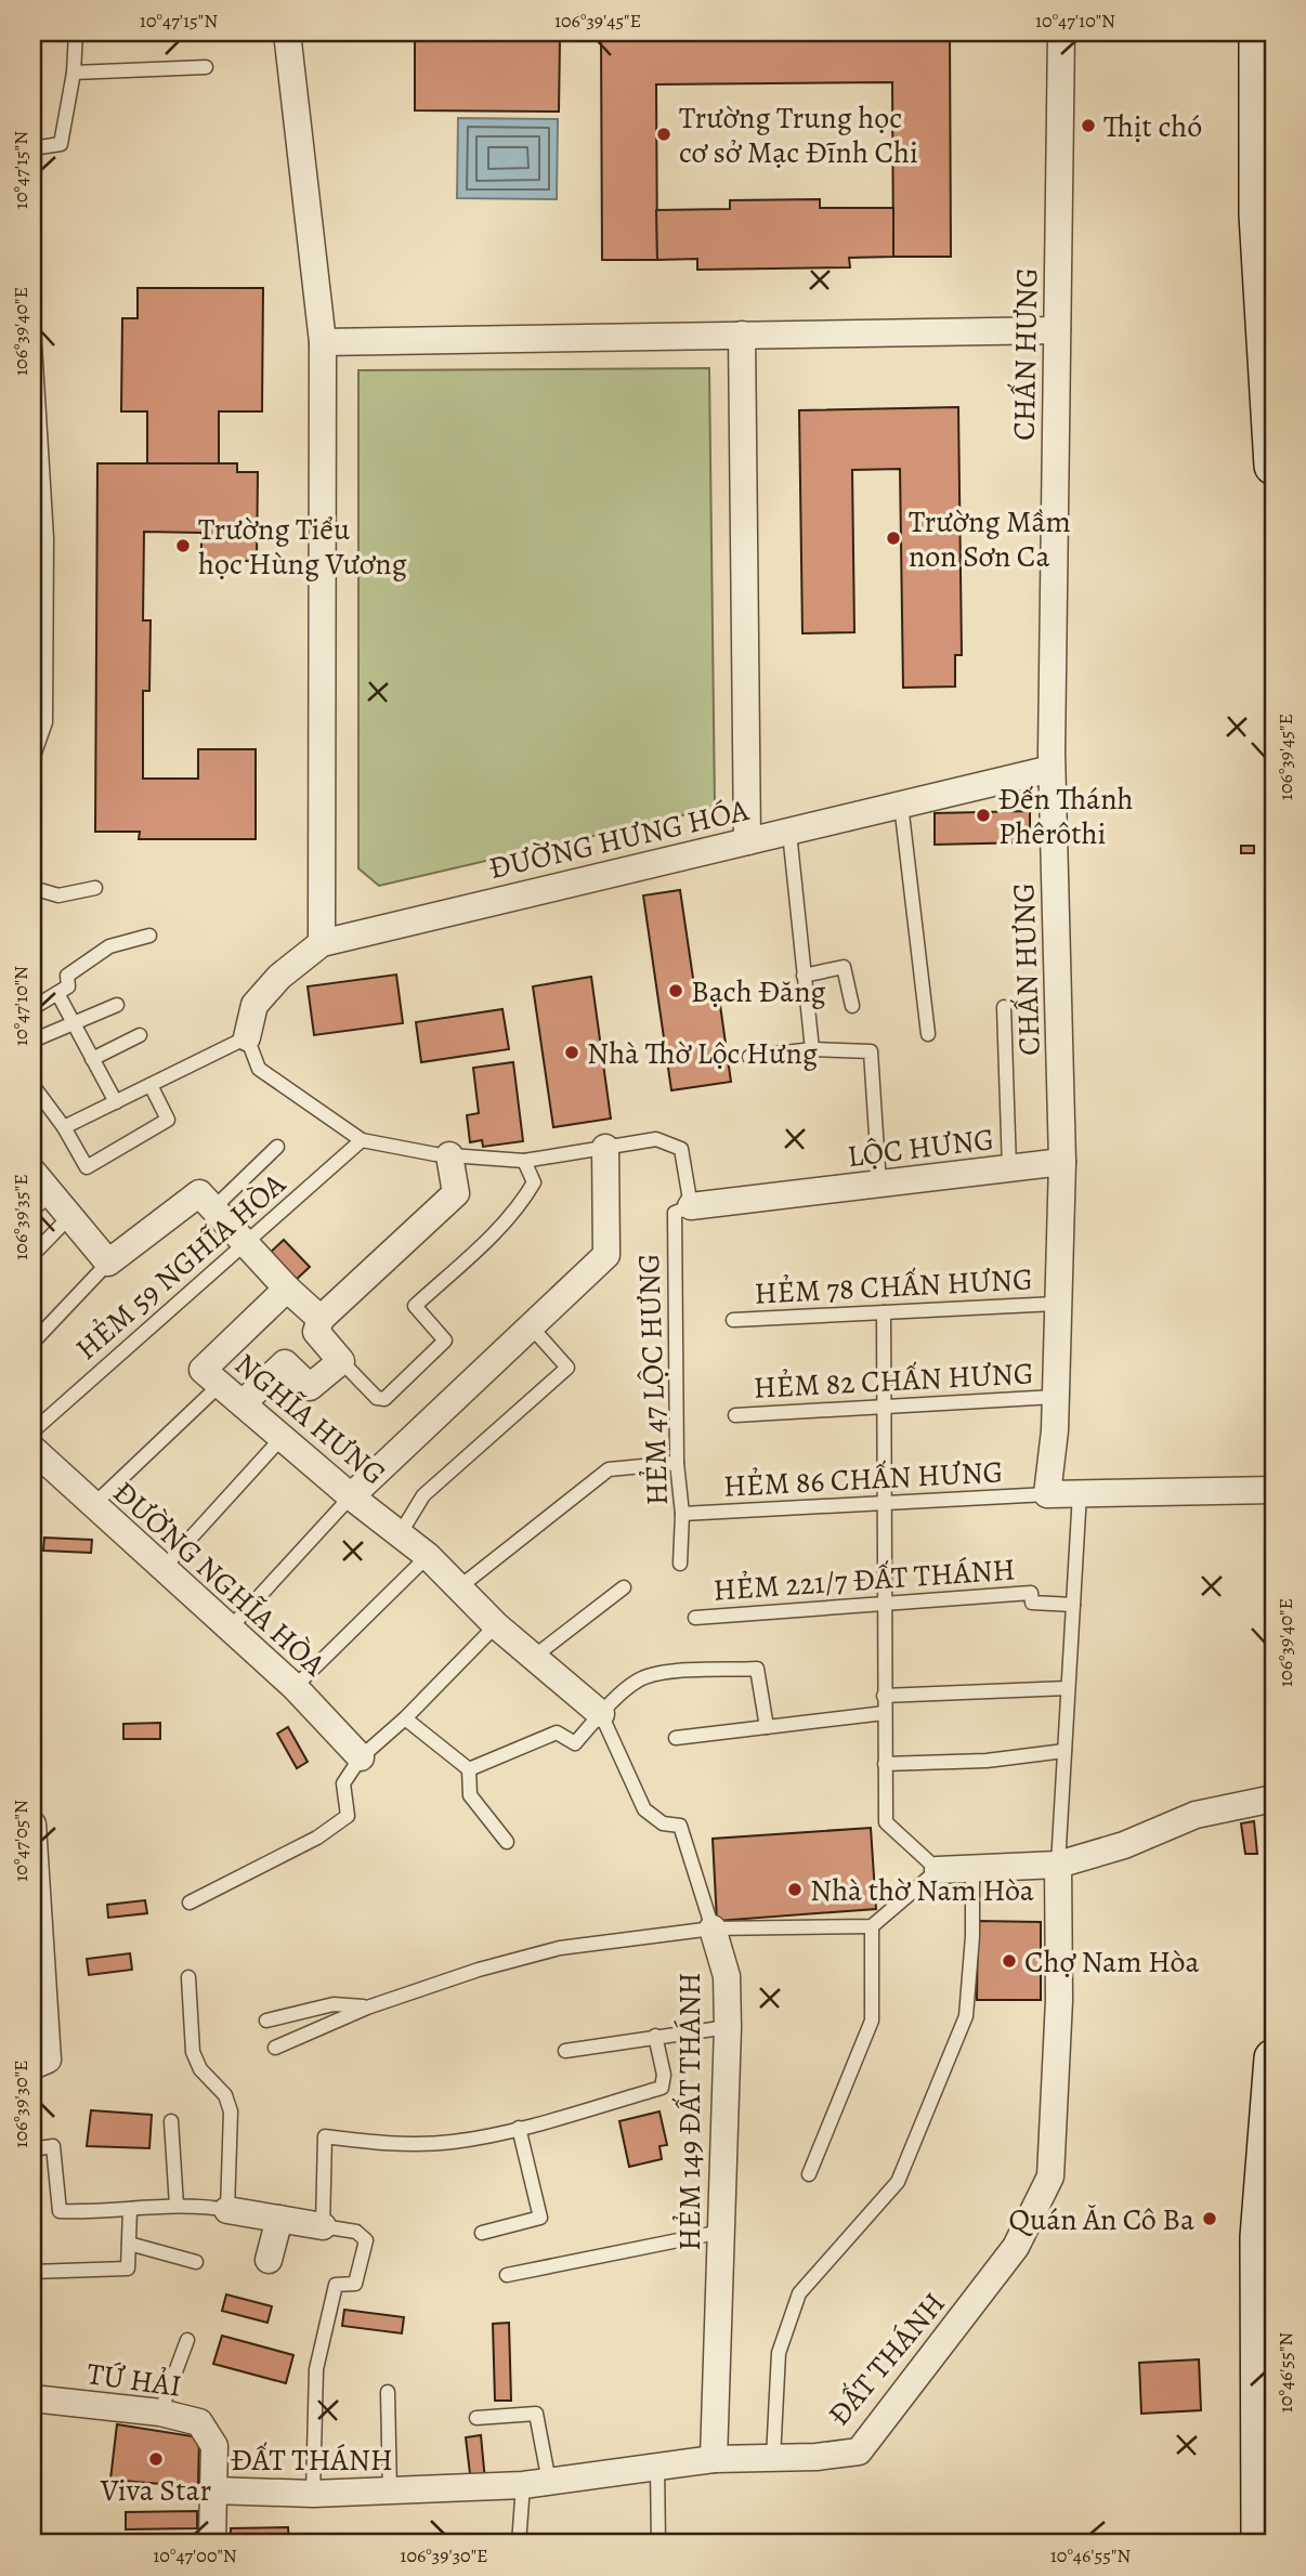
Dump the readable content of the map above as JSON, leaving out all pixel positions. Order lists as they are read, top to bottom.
{
  "streets": {
    "street": [
      "CHẤN HƯNG",
      "ĐƯỜNG HƯNG HÓA",
      "LỘC HƯNG",
      "NGHĨA HƯNG",
      "ĐƯỜNG NGHĨA HÒA",
      "HẺM 149 ĐẤT THÁNH",
      "ĐẤT THÁNH",
      "TỨ HẢI"
    ],
    "lane": [
      "HẺM 59 NGHĨA HÒA",
      "HẺM 78 CHẤN HƯNG",
      "HẺM 47 LỘC HƯNG",
      "HẺM 82 CHẤN HƯNG",
      "HẺM 86 CHẤN HƯNG",
      "HẺM 221/7 ĐẤT THÁNH"
    ]
  },
  "crossings": [
    ["CHẤN HƯNG", "ĐƯỜNG HƯNG HÓA"],
    ["CHẤN HƯNG", "LỘC HƯNG"],
    ["CHẤN HƯNG", "HẺM 78 CHẤN HƯNG"],
    ["CHẤN HƯNG", "HẺM 82 CHẤN HƯNG"],
    ["CHẤN HƯNG", "HẺM 86 CHẤN HƯNG"],
    ["LỘC HƯNG", "HẺM 47 LỘC HƯNG"],
    ["HẺM 47 LỘC HƯNG", "HẺM 86 CHẤN HƯNG"],
    ["NGHĨA HƯNG", "HẺM 149 ĐẤT THÁNH"],
    ["HẺM 149 ĐẤT THÁNH", "ĐẤT THÁNH"],
    ["ĐẤT THÁNH", "TỨ HẢI"]
  ],
  "places": [
    "Thịt chó",
    "Trường Trung học cơ sở Mạc Đĩnh Chi",
    "Trường Mầm non Sơn Ca",
    "Trường Tiểu học Hùng Vương",
    "Đến Thánh Phêrôthi",
    "Bạch Đăng",
    "Nhà Thờ Lộc Hưng",
    "Nhà thờ Nam Hòa",
    "Chợ Nam Hòa",
    "Quán Ăn Cô Ba",
    "Viva Star"
  ],
  "coordinates": [
    "10°47'15\"N",
    "106°39'45\"E",
    "10°47'10\"N",
    "106°39'40\"E",
    "106°39'35\"E",
    "10°47'05\"N",
    "106°39'30\"E",
    "10°46'55\"N",
    "10°47'00\"N"
  ]
}
